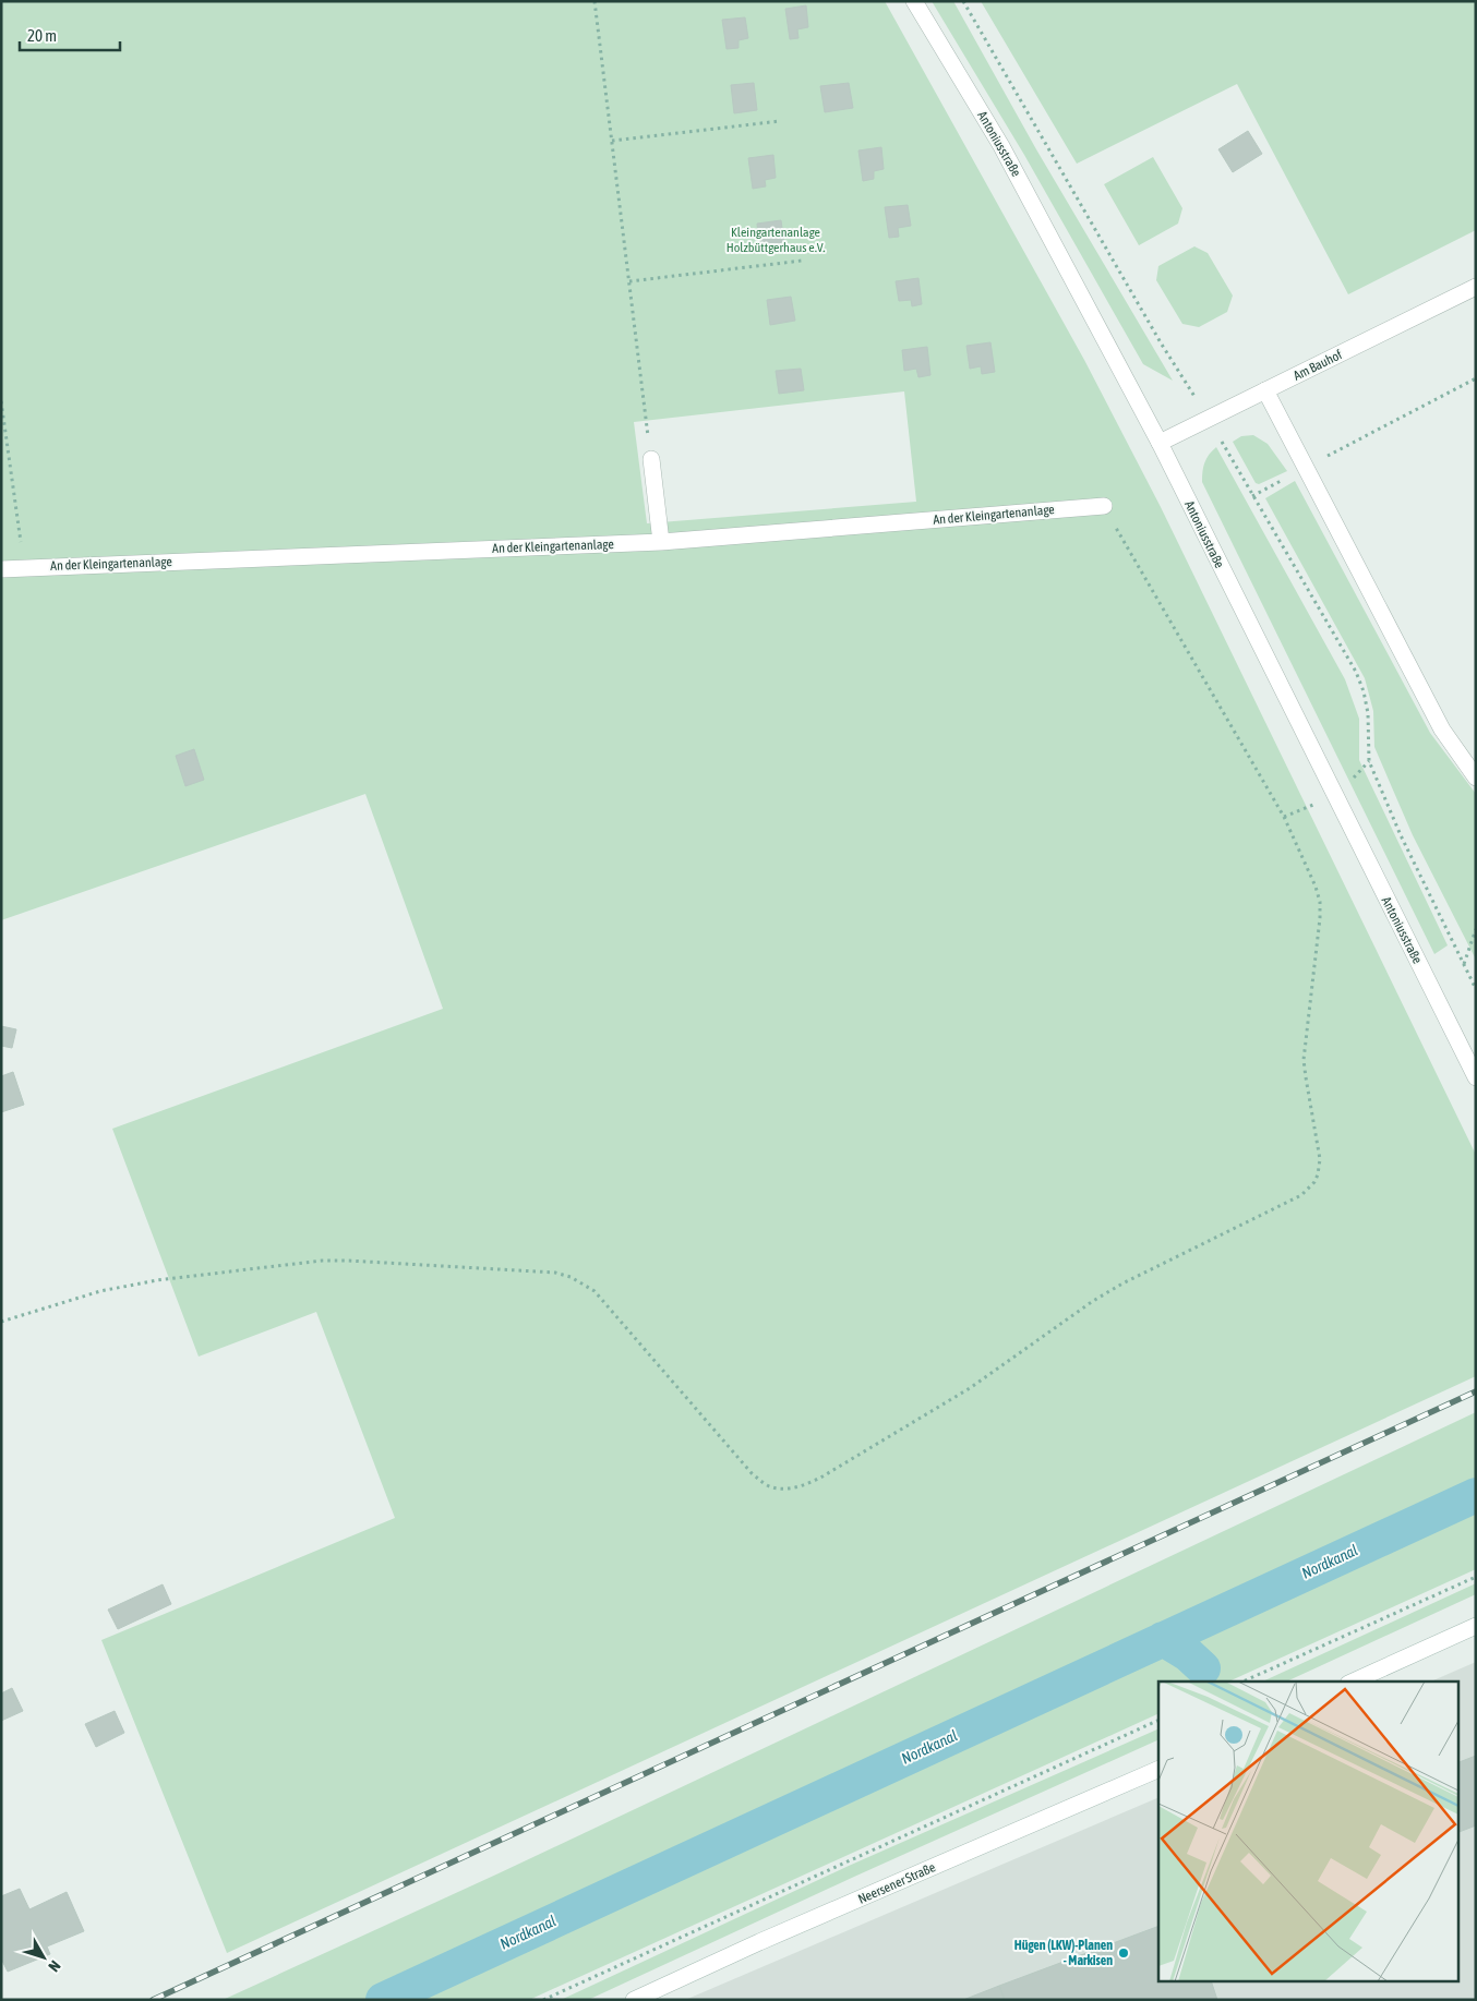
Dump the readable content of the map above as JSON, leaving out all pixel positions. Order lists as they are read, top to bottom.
{
  "streets": {
    "street": [
      "Antoniusstraße",
      "Am Bauhof",
      "An der Kleingartenanlage",
      "Neersener Straße"
    ]
  },
  "crossings": [
    ["Antoniusstraße", "Am Bauhof"]
  ],
  "water": ["Nordkanal"],
  "parks": ["Kleingartenanlage Holzbüttgerhaus e.V."],
  "places": ["Hügen (LKW)-Planen - Markisen"],
  "scale_bar": "20 m",
  "north": "bottom right"
}
